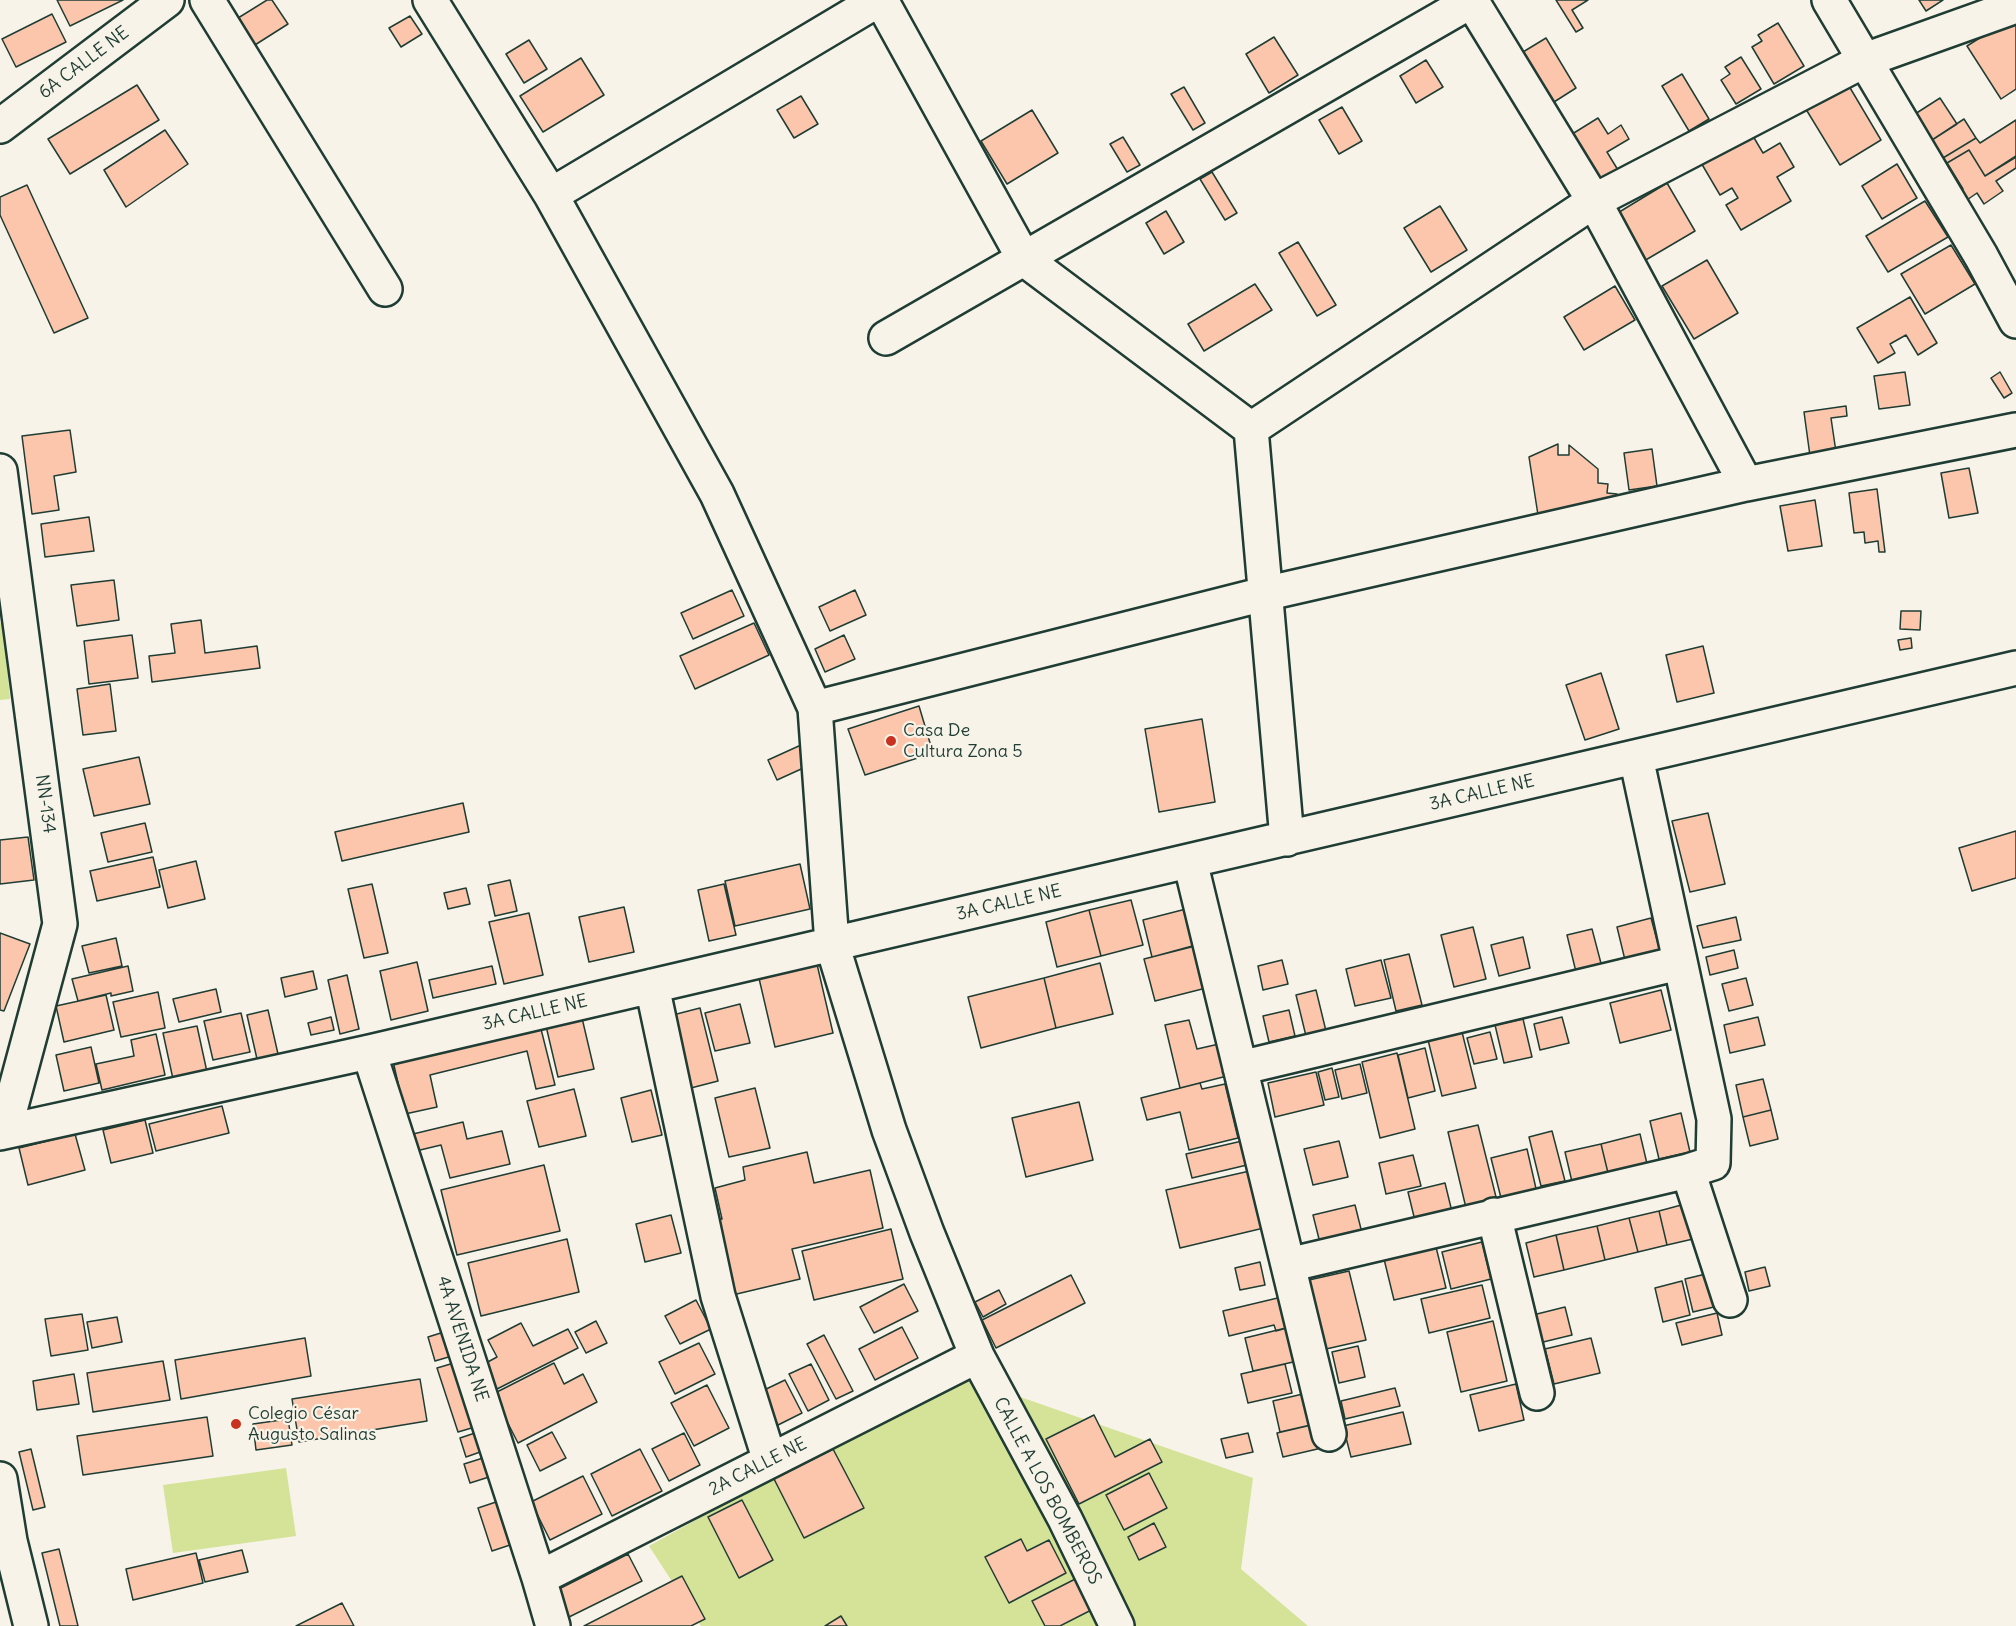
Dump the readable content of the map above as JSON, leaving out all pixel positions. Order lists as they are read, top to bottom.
{
  "streets": {
    "street": [
      "6A CALLE NE",
      "3A CALLE NE",
      "NN-134",
      "4A AVENIDA NE",
      "2A CALLE NE",
      "CALLE A LOS BOMBEROS"
    ]
  },
  "crossings": [
    ["3A CALLE NE", "NN-134"],
    ["3A CALLE NE", "4A AVENIDA NE"],
    ["3A CALLE NE", "CALLE A LOS BOMBEROS"],
    ["4A AVENIDA NE", "2A CALLE NE"],
    ["2A CALLE NE", "CALLE A LOS BOMBEROS"]
  ],
  "places": ["Casa De Cultura Zona 5", "Colegio César Augusto Salinas"]
}
